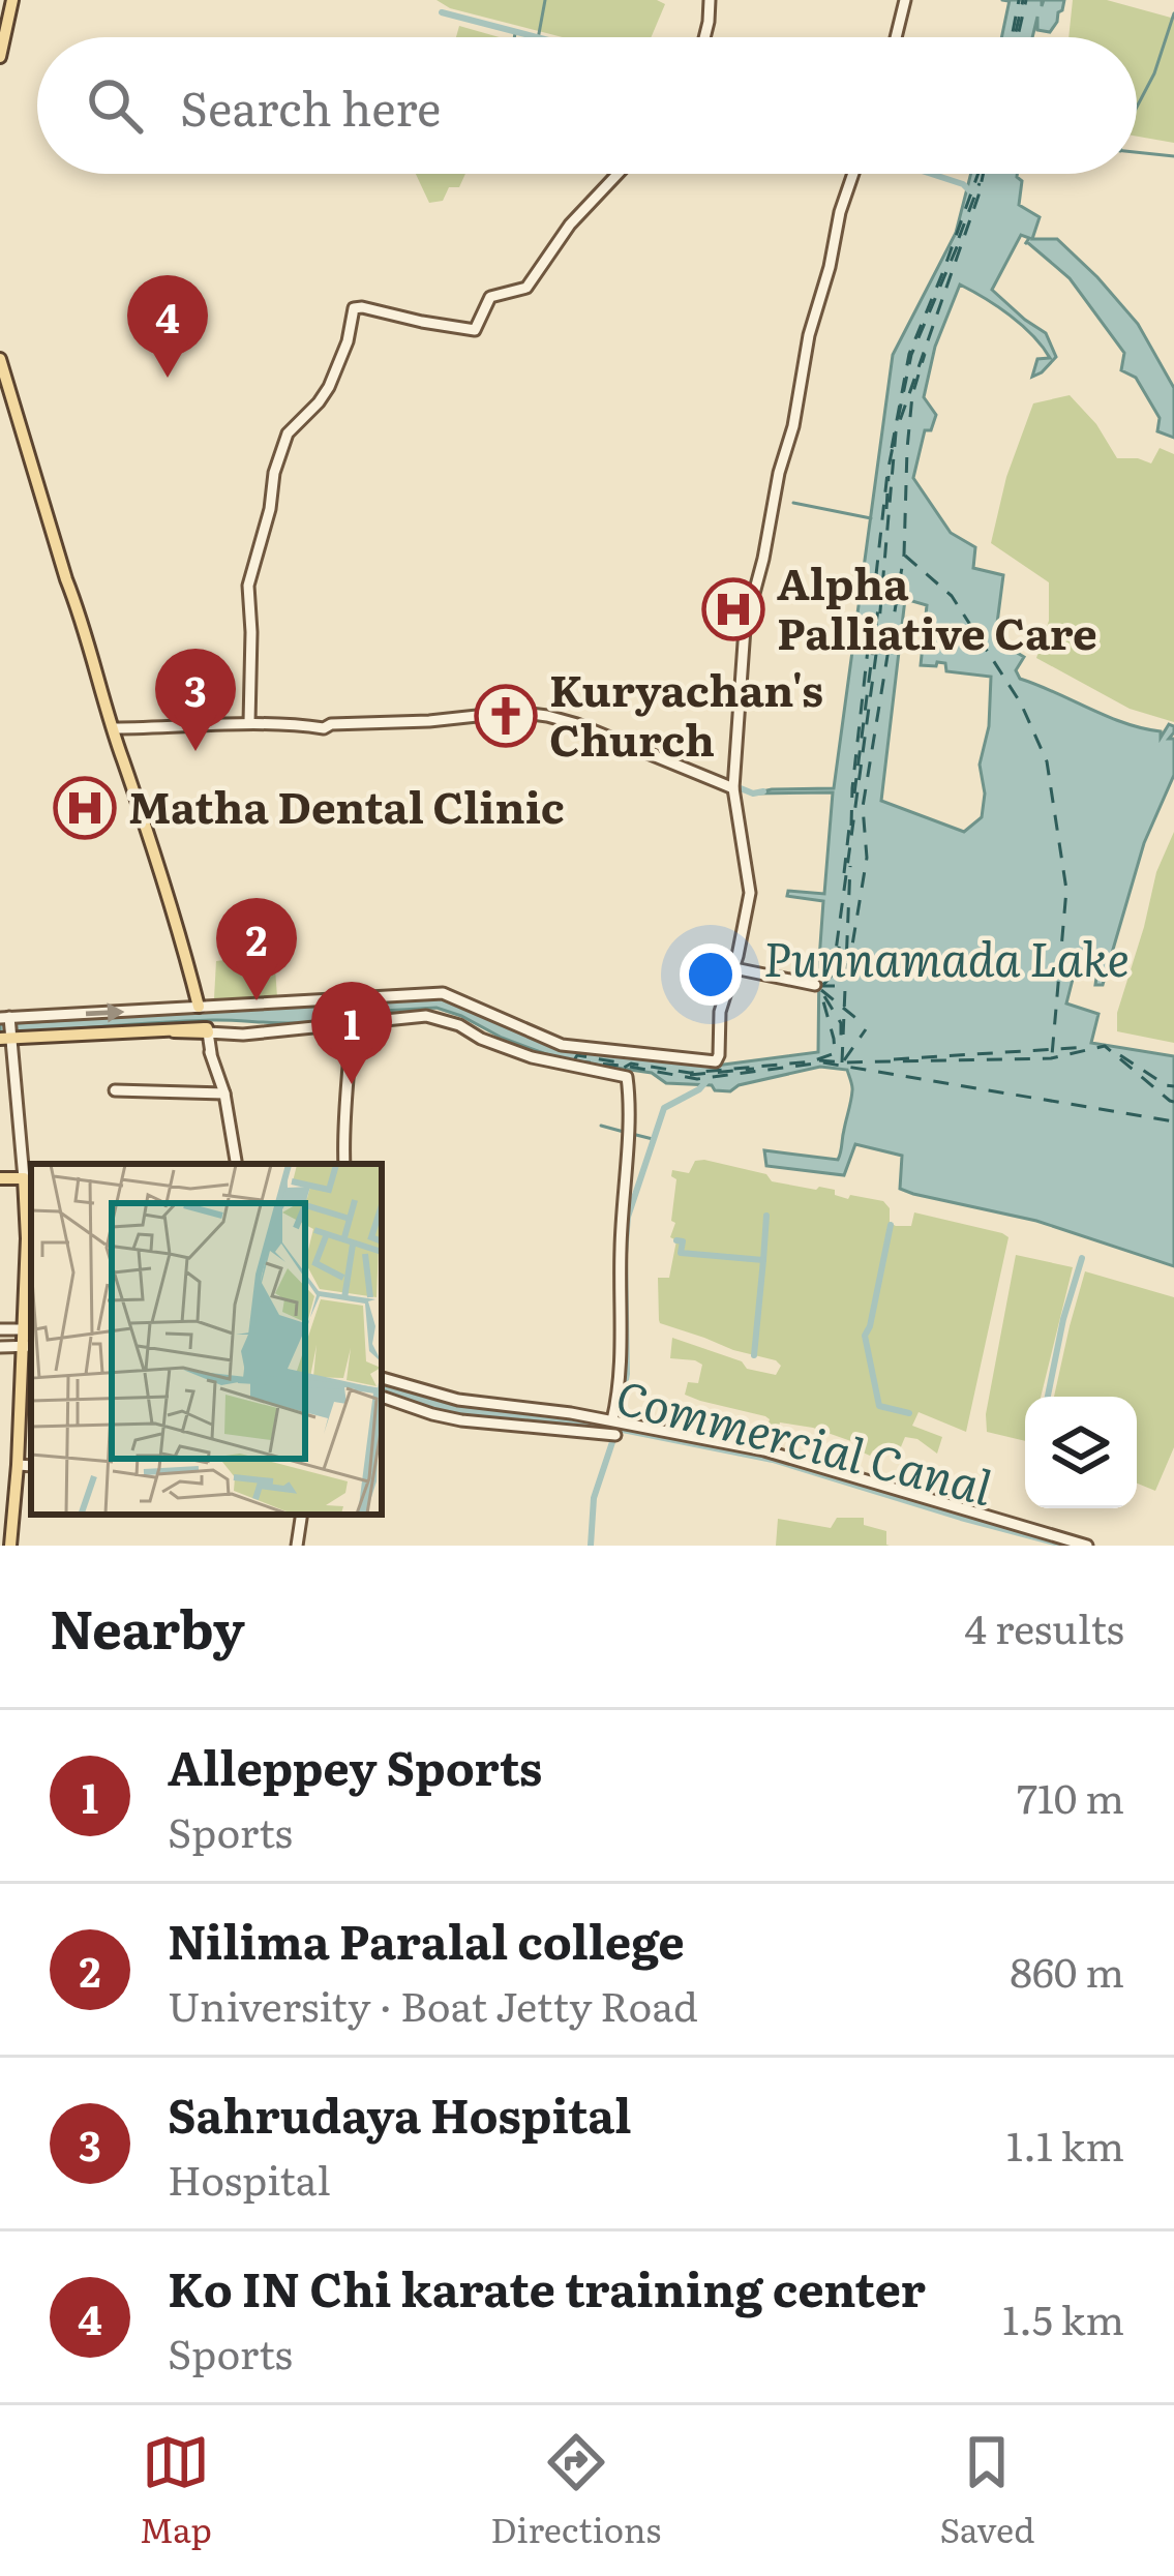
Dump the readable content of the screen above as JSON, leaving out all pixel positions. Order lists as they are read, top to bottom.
{
  "water": ["Punnamada Lake", "Commercial Canal"],
  "places": {
    "hospital": ["Alpha Palliative Care", "Matha Dental Clinic"],
    "church": ["Kuryachan's Church"]
  },
  "page": {
    "search": "Search here",
    "pins": [
      "4",
      "3",
      "2",
      "1"
    ],
    "heading": ["Nearby", "4 results"],
    "list": [
      {
        "mark": "1",
        "name": "Alleppey Sports",
        "note": "Sports",
        "value": "710 m"
      },
      {
        "mark": "2",
        "name": "Nilima Paralal college",
        "note": "University · Boat Jetty Road",
        "value": "860 m"
      },
      {
        "mark": "3",
        "name": "Sahrudaya Hospital",
        "note": "Hospital",
        "value": "1.1 km"
      },
      {
        "mark": "4",
        "name": "Ko IN Chi karate training center",
        "note": "Sports",
        "value": "1.5 km"
      }
    ],
    "nav": ["Map", "Directions", "Saved"]
  }
}
